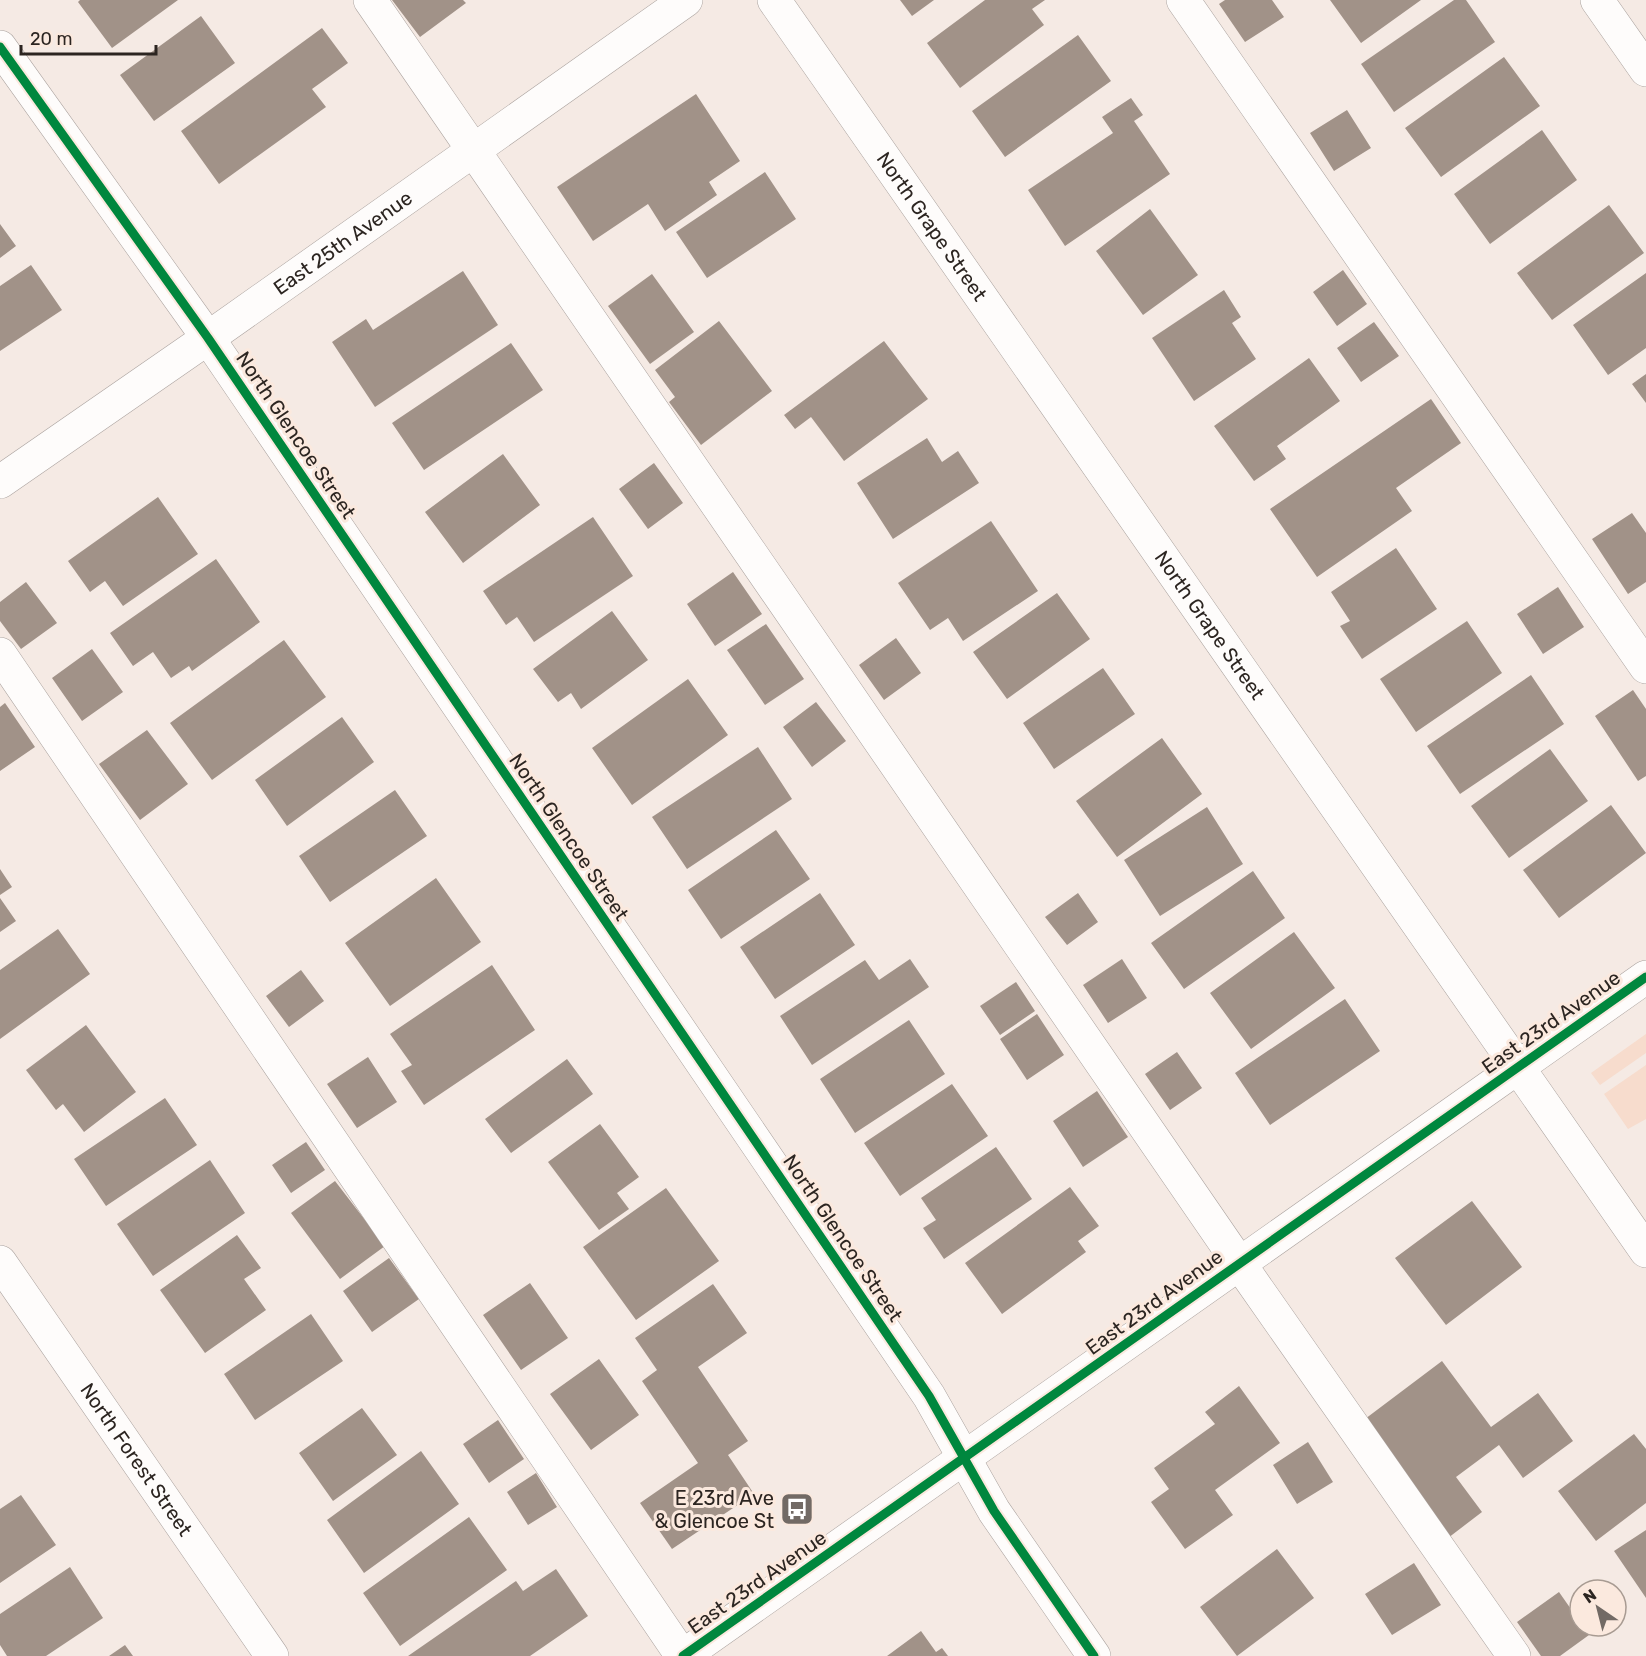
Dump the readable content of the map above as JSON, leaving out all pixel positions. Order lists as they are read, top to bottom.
{
  "streets": {
    "street": [
      "North Grape Street",
      "East 25th Avenue",
      "North Glencoe Street",
      "East 23rd Avenue",
      "North Forest Street"
    ]
  },
  "crossings": [
    ["North Grape Street", "East 23rd Avenue"],
    ["East 25th Avenue", "North Glencoe Street"],
    ["North Glencoe Street", "East 23rd Avenue"]
  ],
  "places": {
    "bus stop": ["E 23rd Ave & Glencoe St"]
  },
  "scale_bar": "20 m",
  "north": "top left"
}
